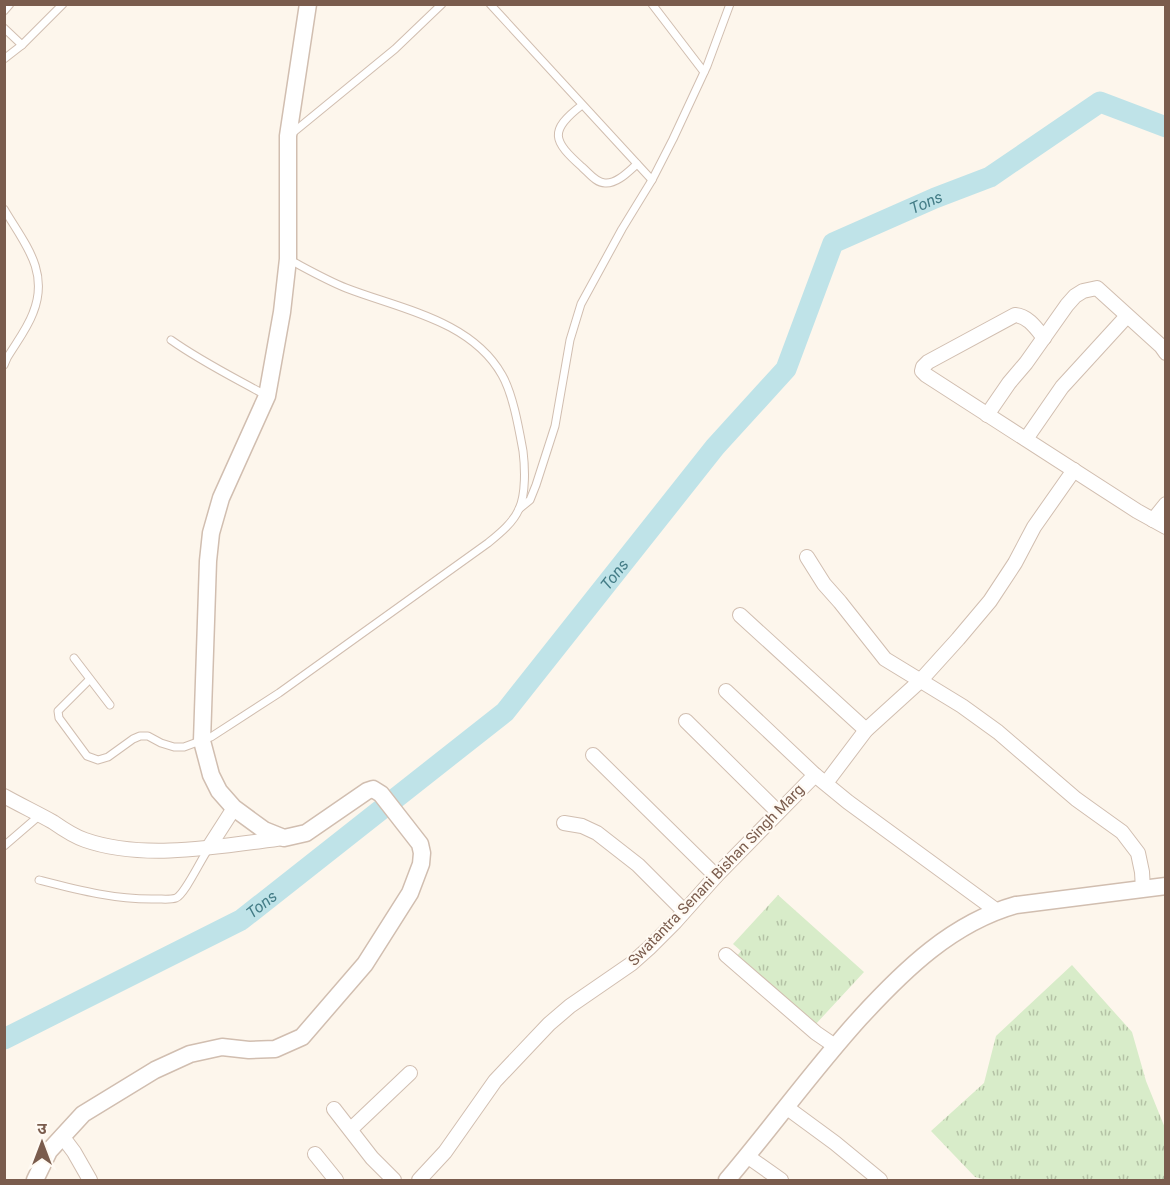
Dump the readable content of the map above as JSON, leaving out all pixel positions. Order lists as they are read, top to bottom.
{
  "streets": {
    "street": ["Swatantra Senani Bishan Singh Marg"]
  },
  "water": ["Tons"],
  "north": "top"
}
